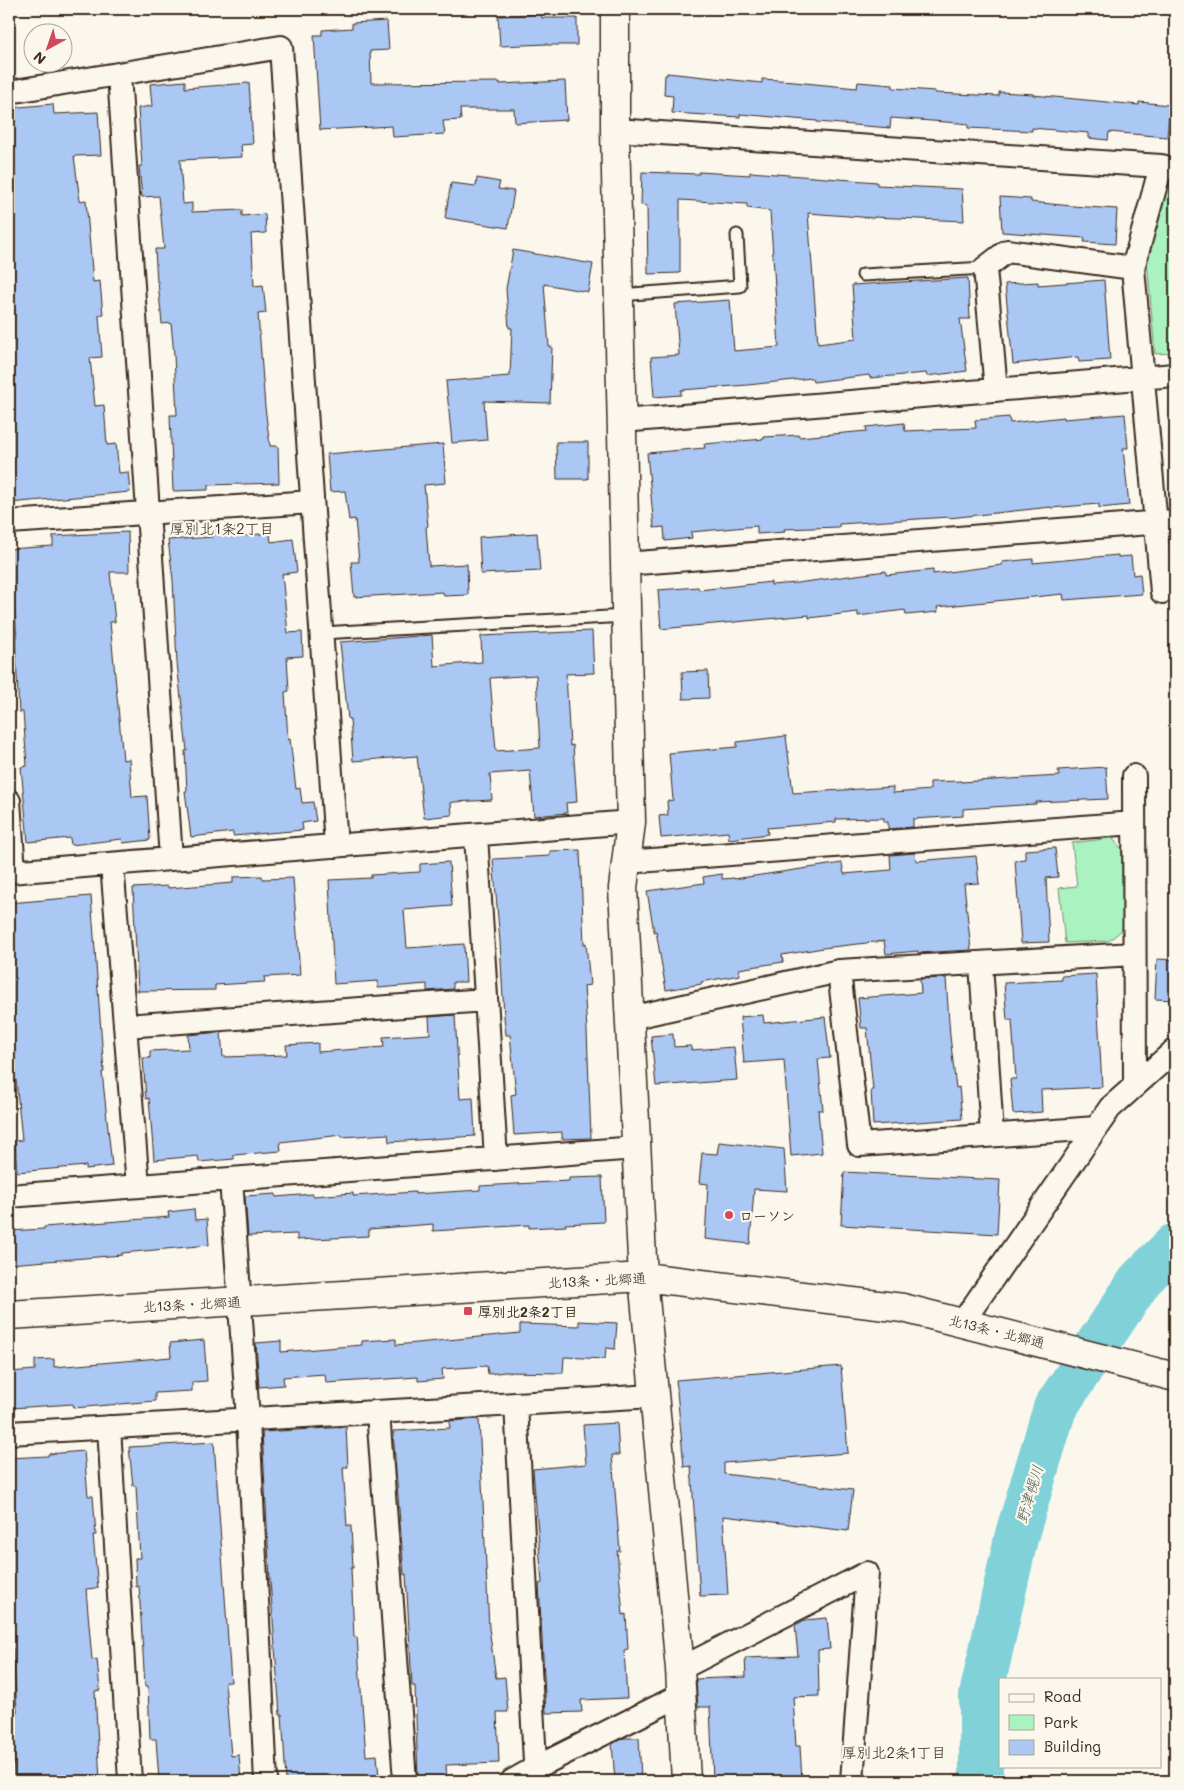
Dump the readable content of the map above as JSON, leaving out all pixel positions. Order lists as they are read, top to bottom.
{
  "streets": {
    "street": ["北13条・北郷通"]
  },
  "districts": ["厚別北1条2丁目", "厚別北2条1丁目"],
  "water": ["野津幌川"],
  "places": {
    "other": ["ローソン"],
    "transit": ["厚別北2条2丁目"]
  },
  "legend": ["Road", "Park", "Building"],
  "north": "bottom left"
}
